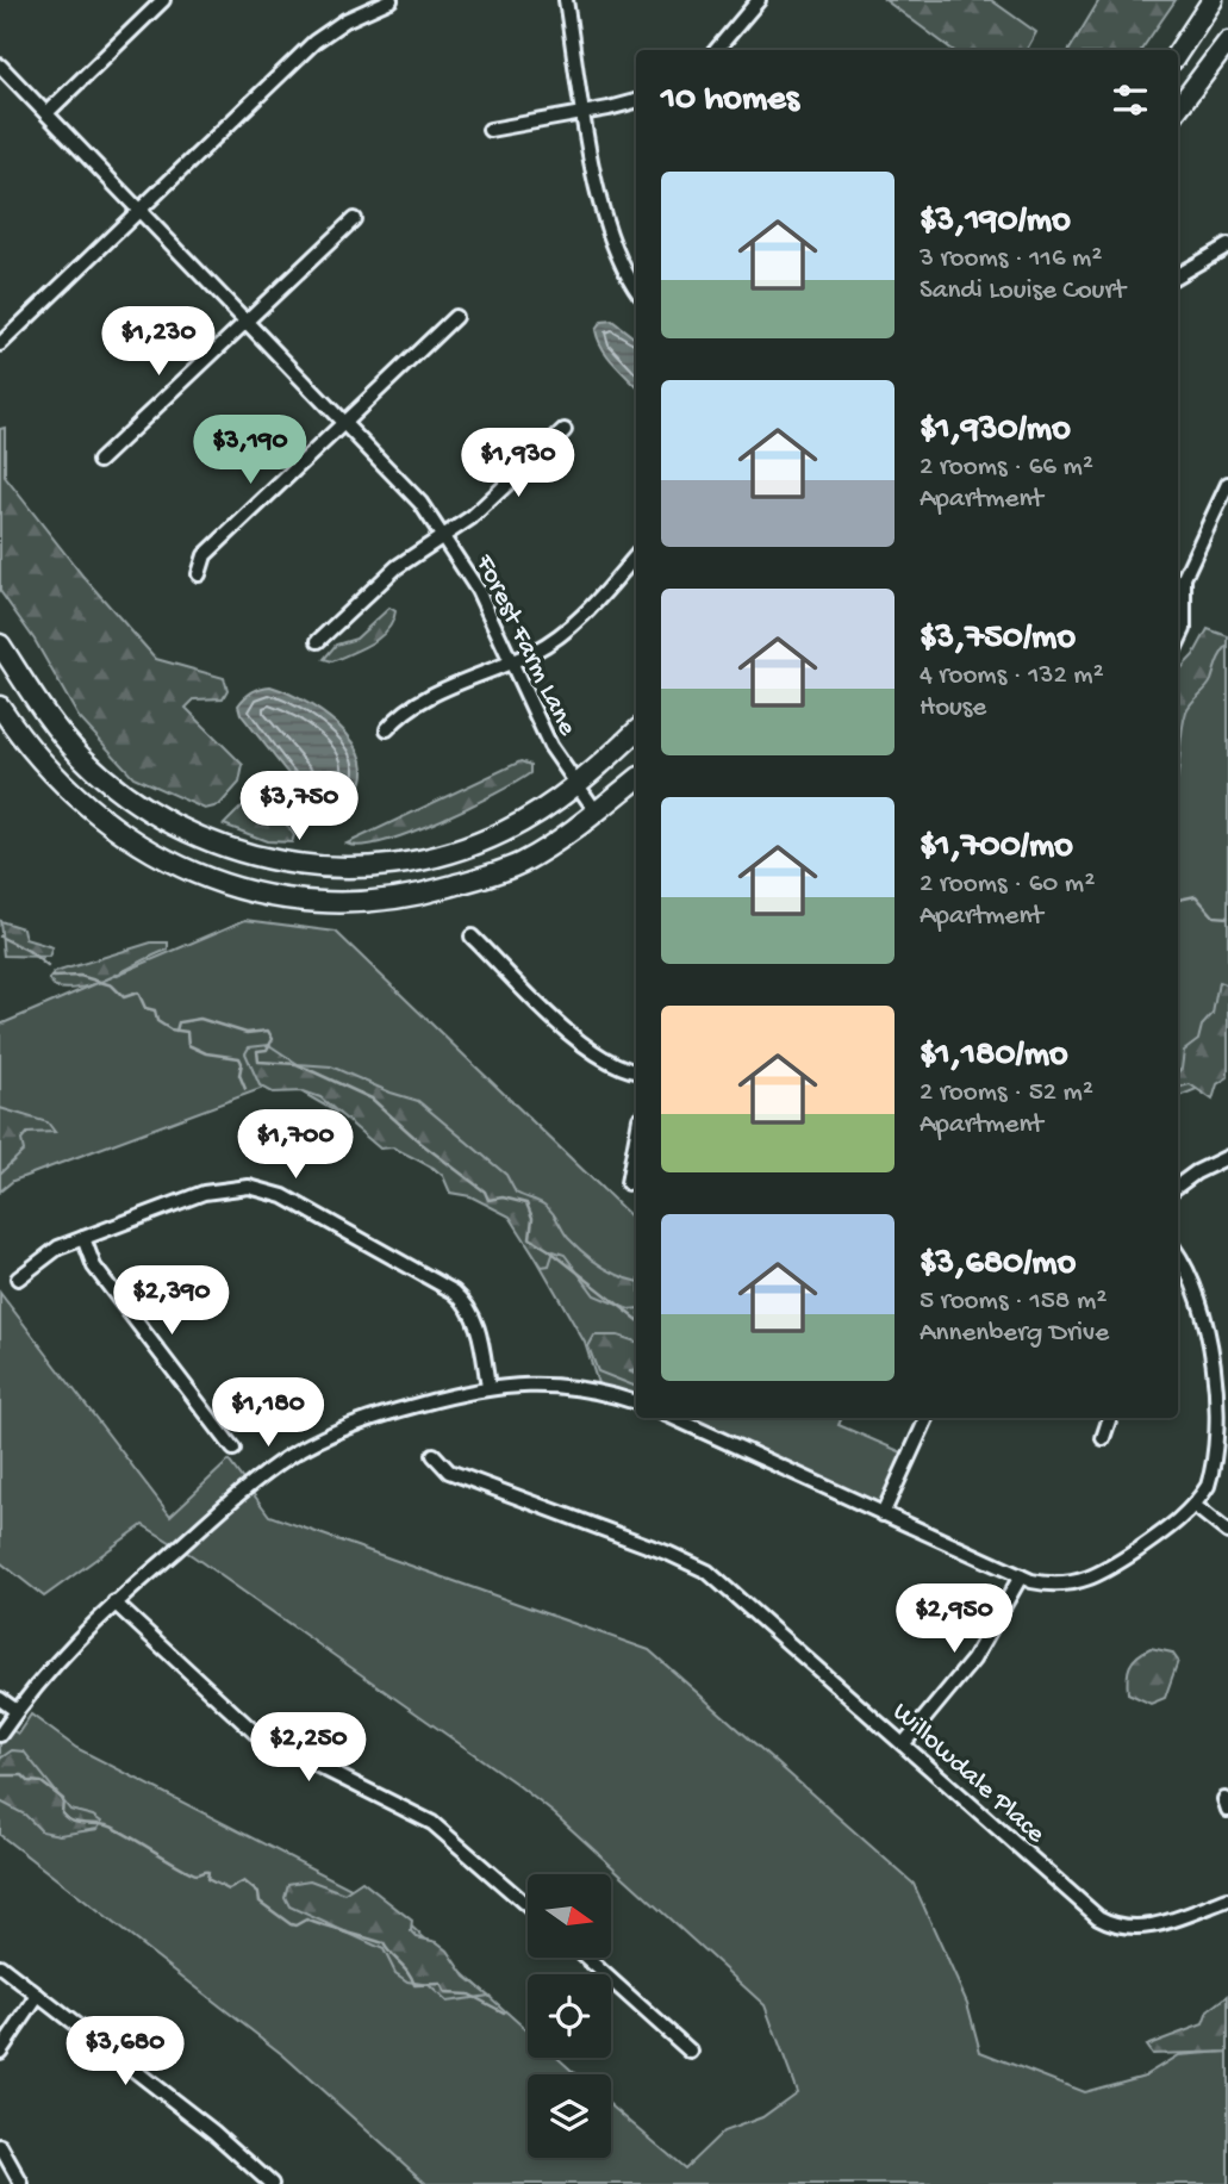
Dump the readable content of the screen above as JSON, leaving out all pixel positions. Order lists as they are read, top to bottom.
{
  "streets": {
    "street": ["Forest Farm Lane", "Willowdale Place"]
  },
  "north": "right",
  "page": {
    "heading": "10 homes",
    "list": [
      {
        "name": "$3,190/mo",
        "note": "3 rooms · 116 m² · Sandi Louise Court"
      },
      {
        "name": "$1,930/mo",
        "note": "2 rooms · 66 m² · Apartment"
      },
      {
        "name": "$3,750/mo",
        "note": "4 rooms · 132 m² · House"
      },
      {
        "name": "$1,700/mo",
        "note": "2 rooms · 60 m² · Apartment"
      },
      {
        "name": "$1,180/mo",
        "note": "2 rooms · 52 m² · Apartment"
      },
      {
        "name": "$3,680/mo",
        "note": "5 rooms · 158 m² · Annenberg Drive"
      }
    ],
    "price": [
      "$1,230",
      "$3,190",
      "$1,930",
      "$3,750",
      "$1,700",
      "$2,390",
      "$1,180",
      "$2,950",
      "$2,250",
      "$3,680"
    ]
  }
}
